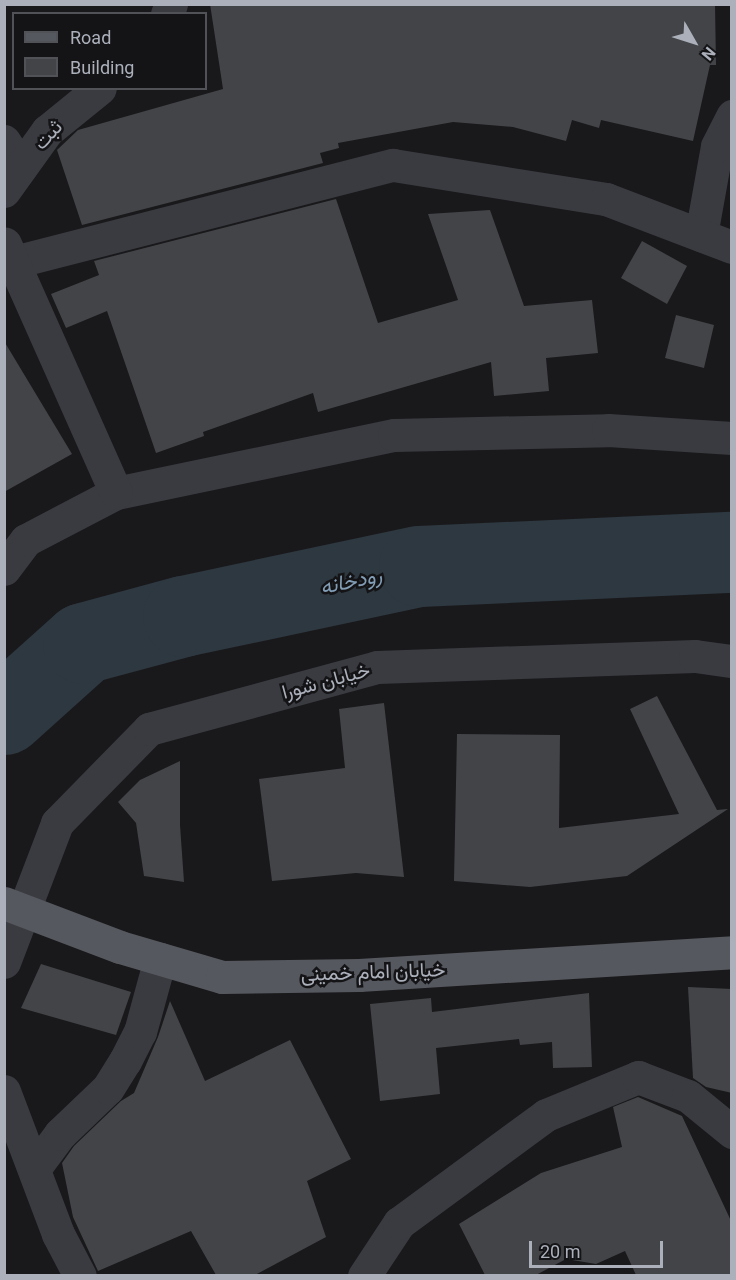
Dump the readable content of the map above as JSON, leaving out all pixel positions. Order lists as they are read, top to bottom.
{
  "streets": {
    "main road": ["خیابان امام خمینی"],
    "street": ["ثبت", "خیابان شورا"]
  },
  "crossings": [
    ["خیابان شورا", "خیابان امام خمینی"]
  ],
  "water": ["رودخانه"],
  "legend": ["Road", "Building"],
  "scale_bar": "20 m",
  "north": "bottom right"
}
